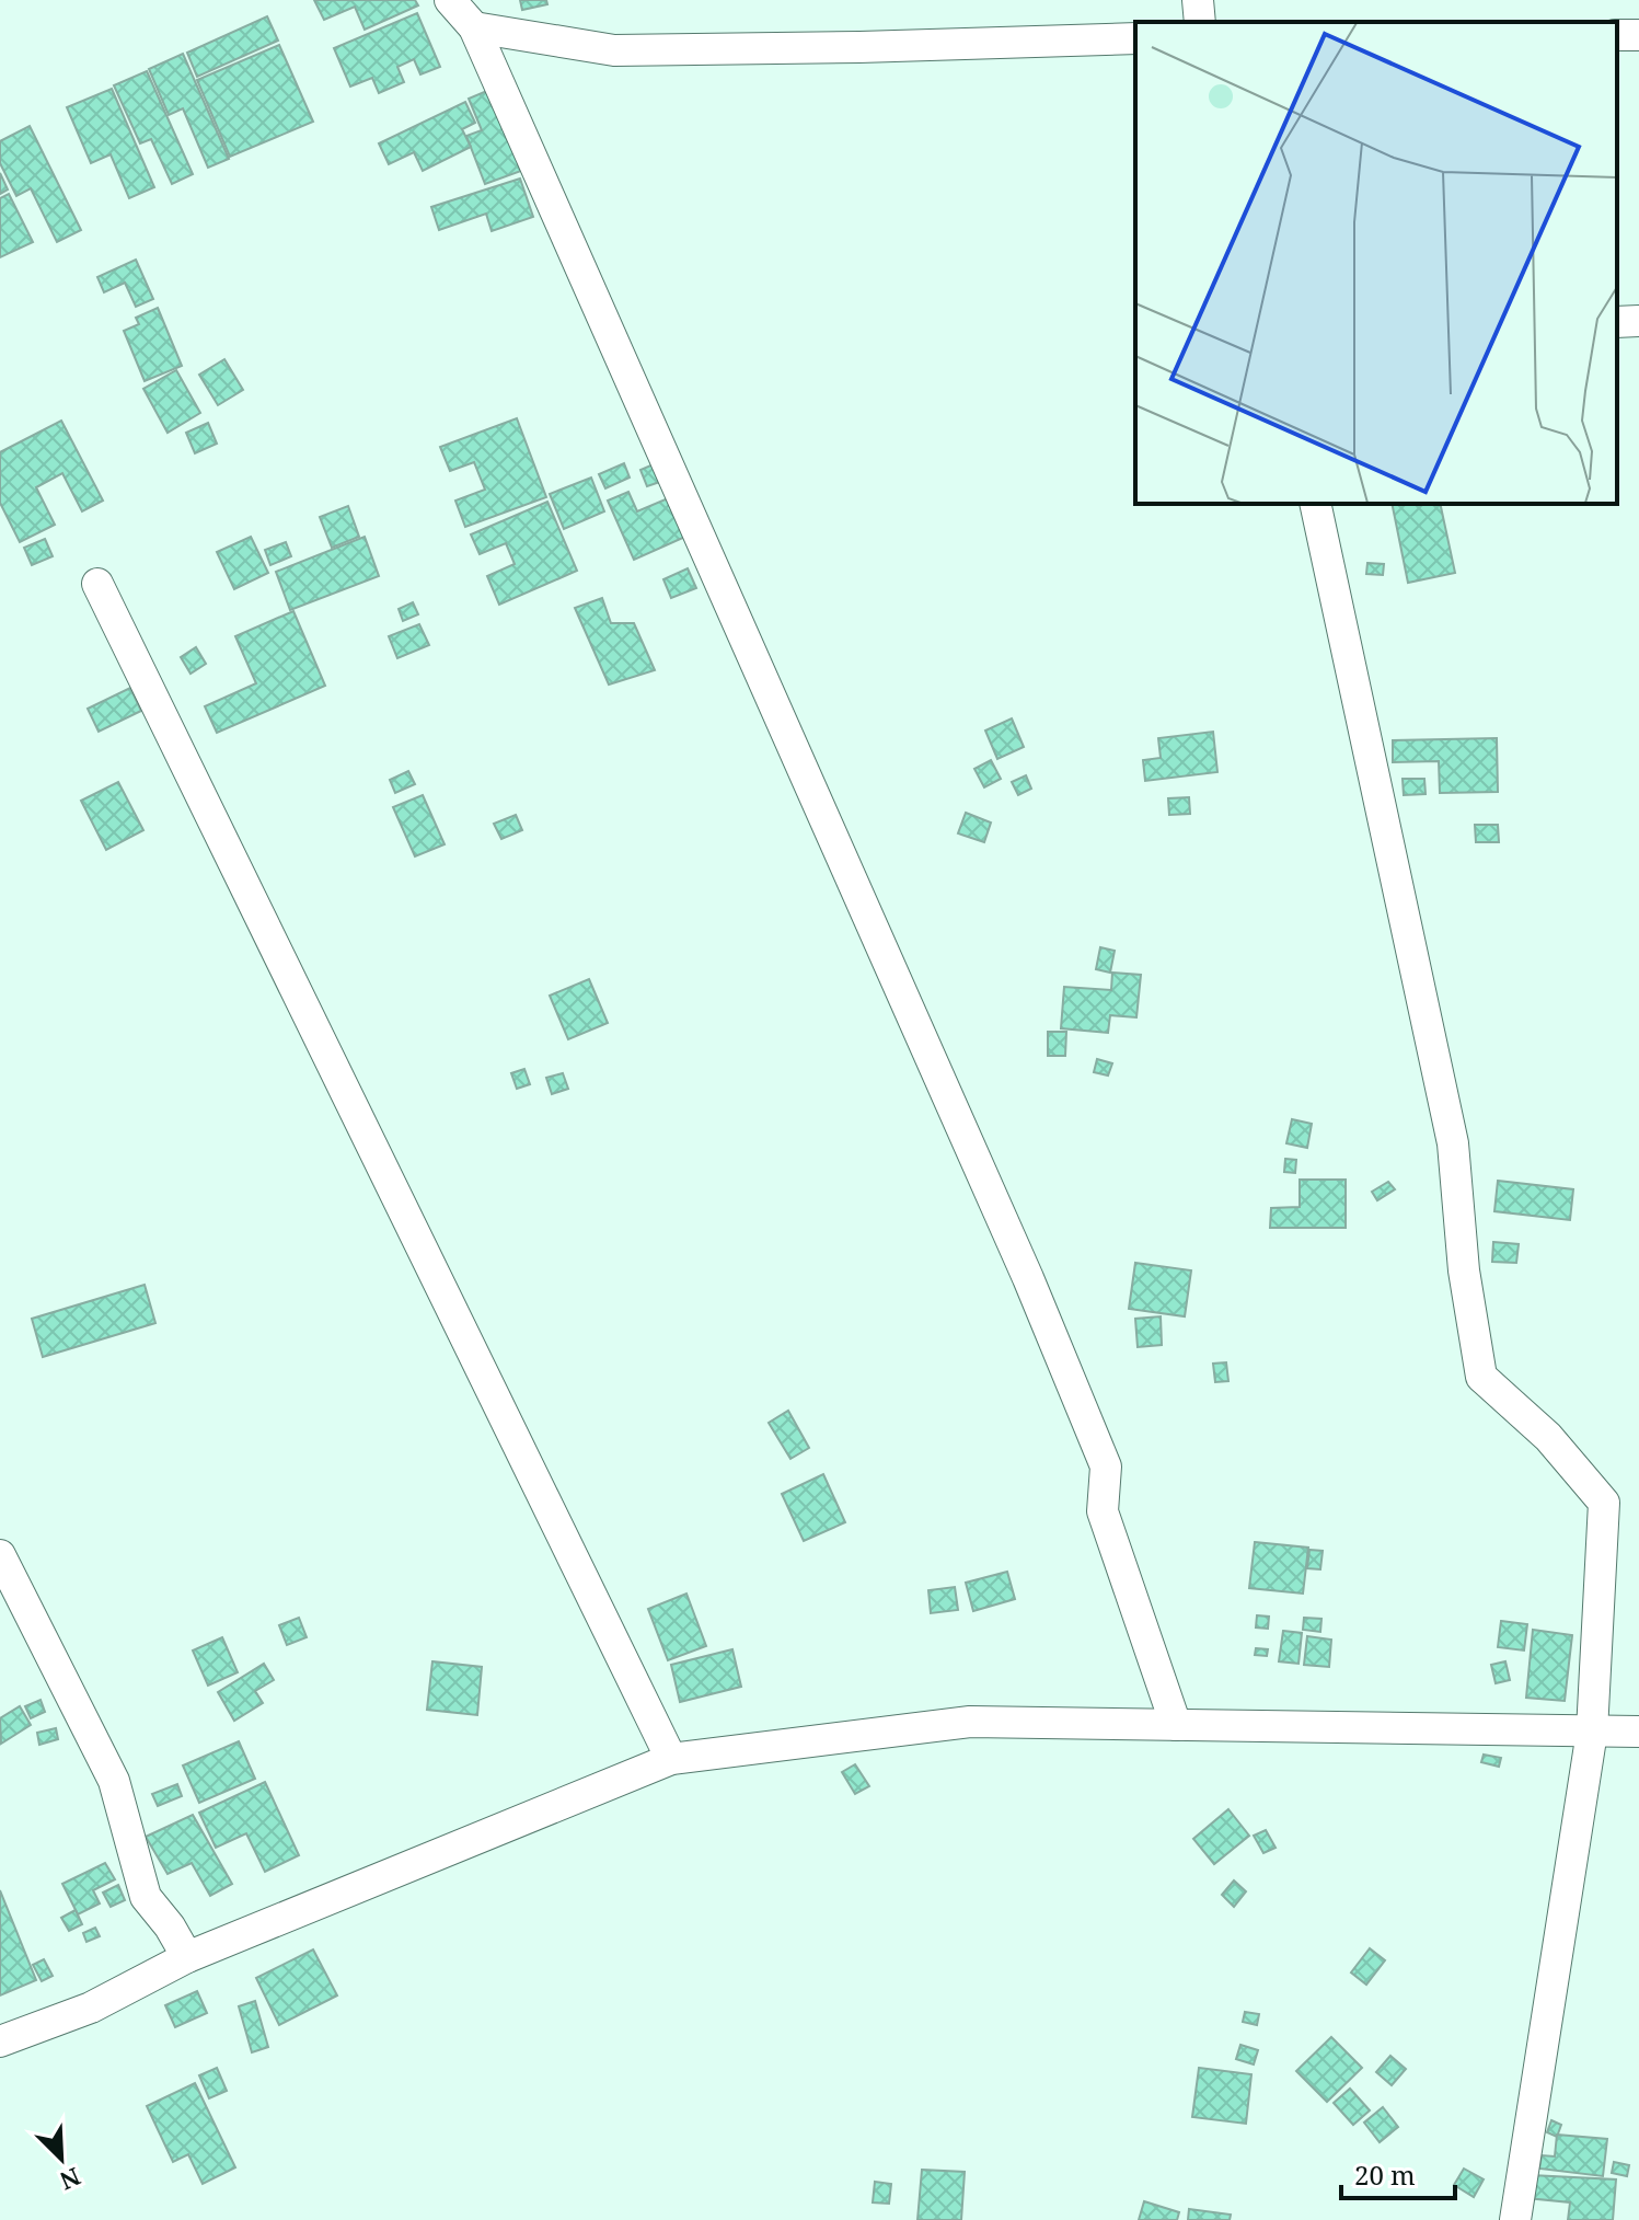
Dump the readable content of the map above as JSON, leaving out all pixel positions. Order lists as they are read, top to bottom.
{
  "scale_bar": "20 m",
  "north": "bottom right"
}
